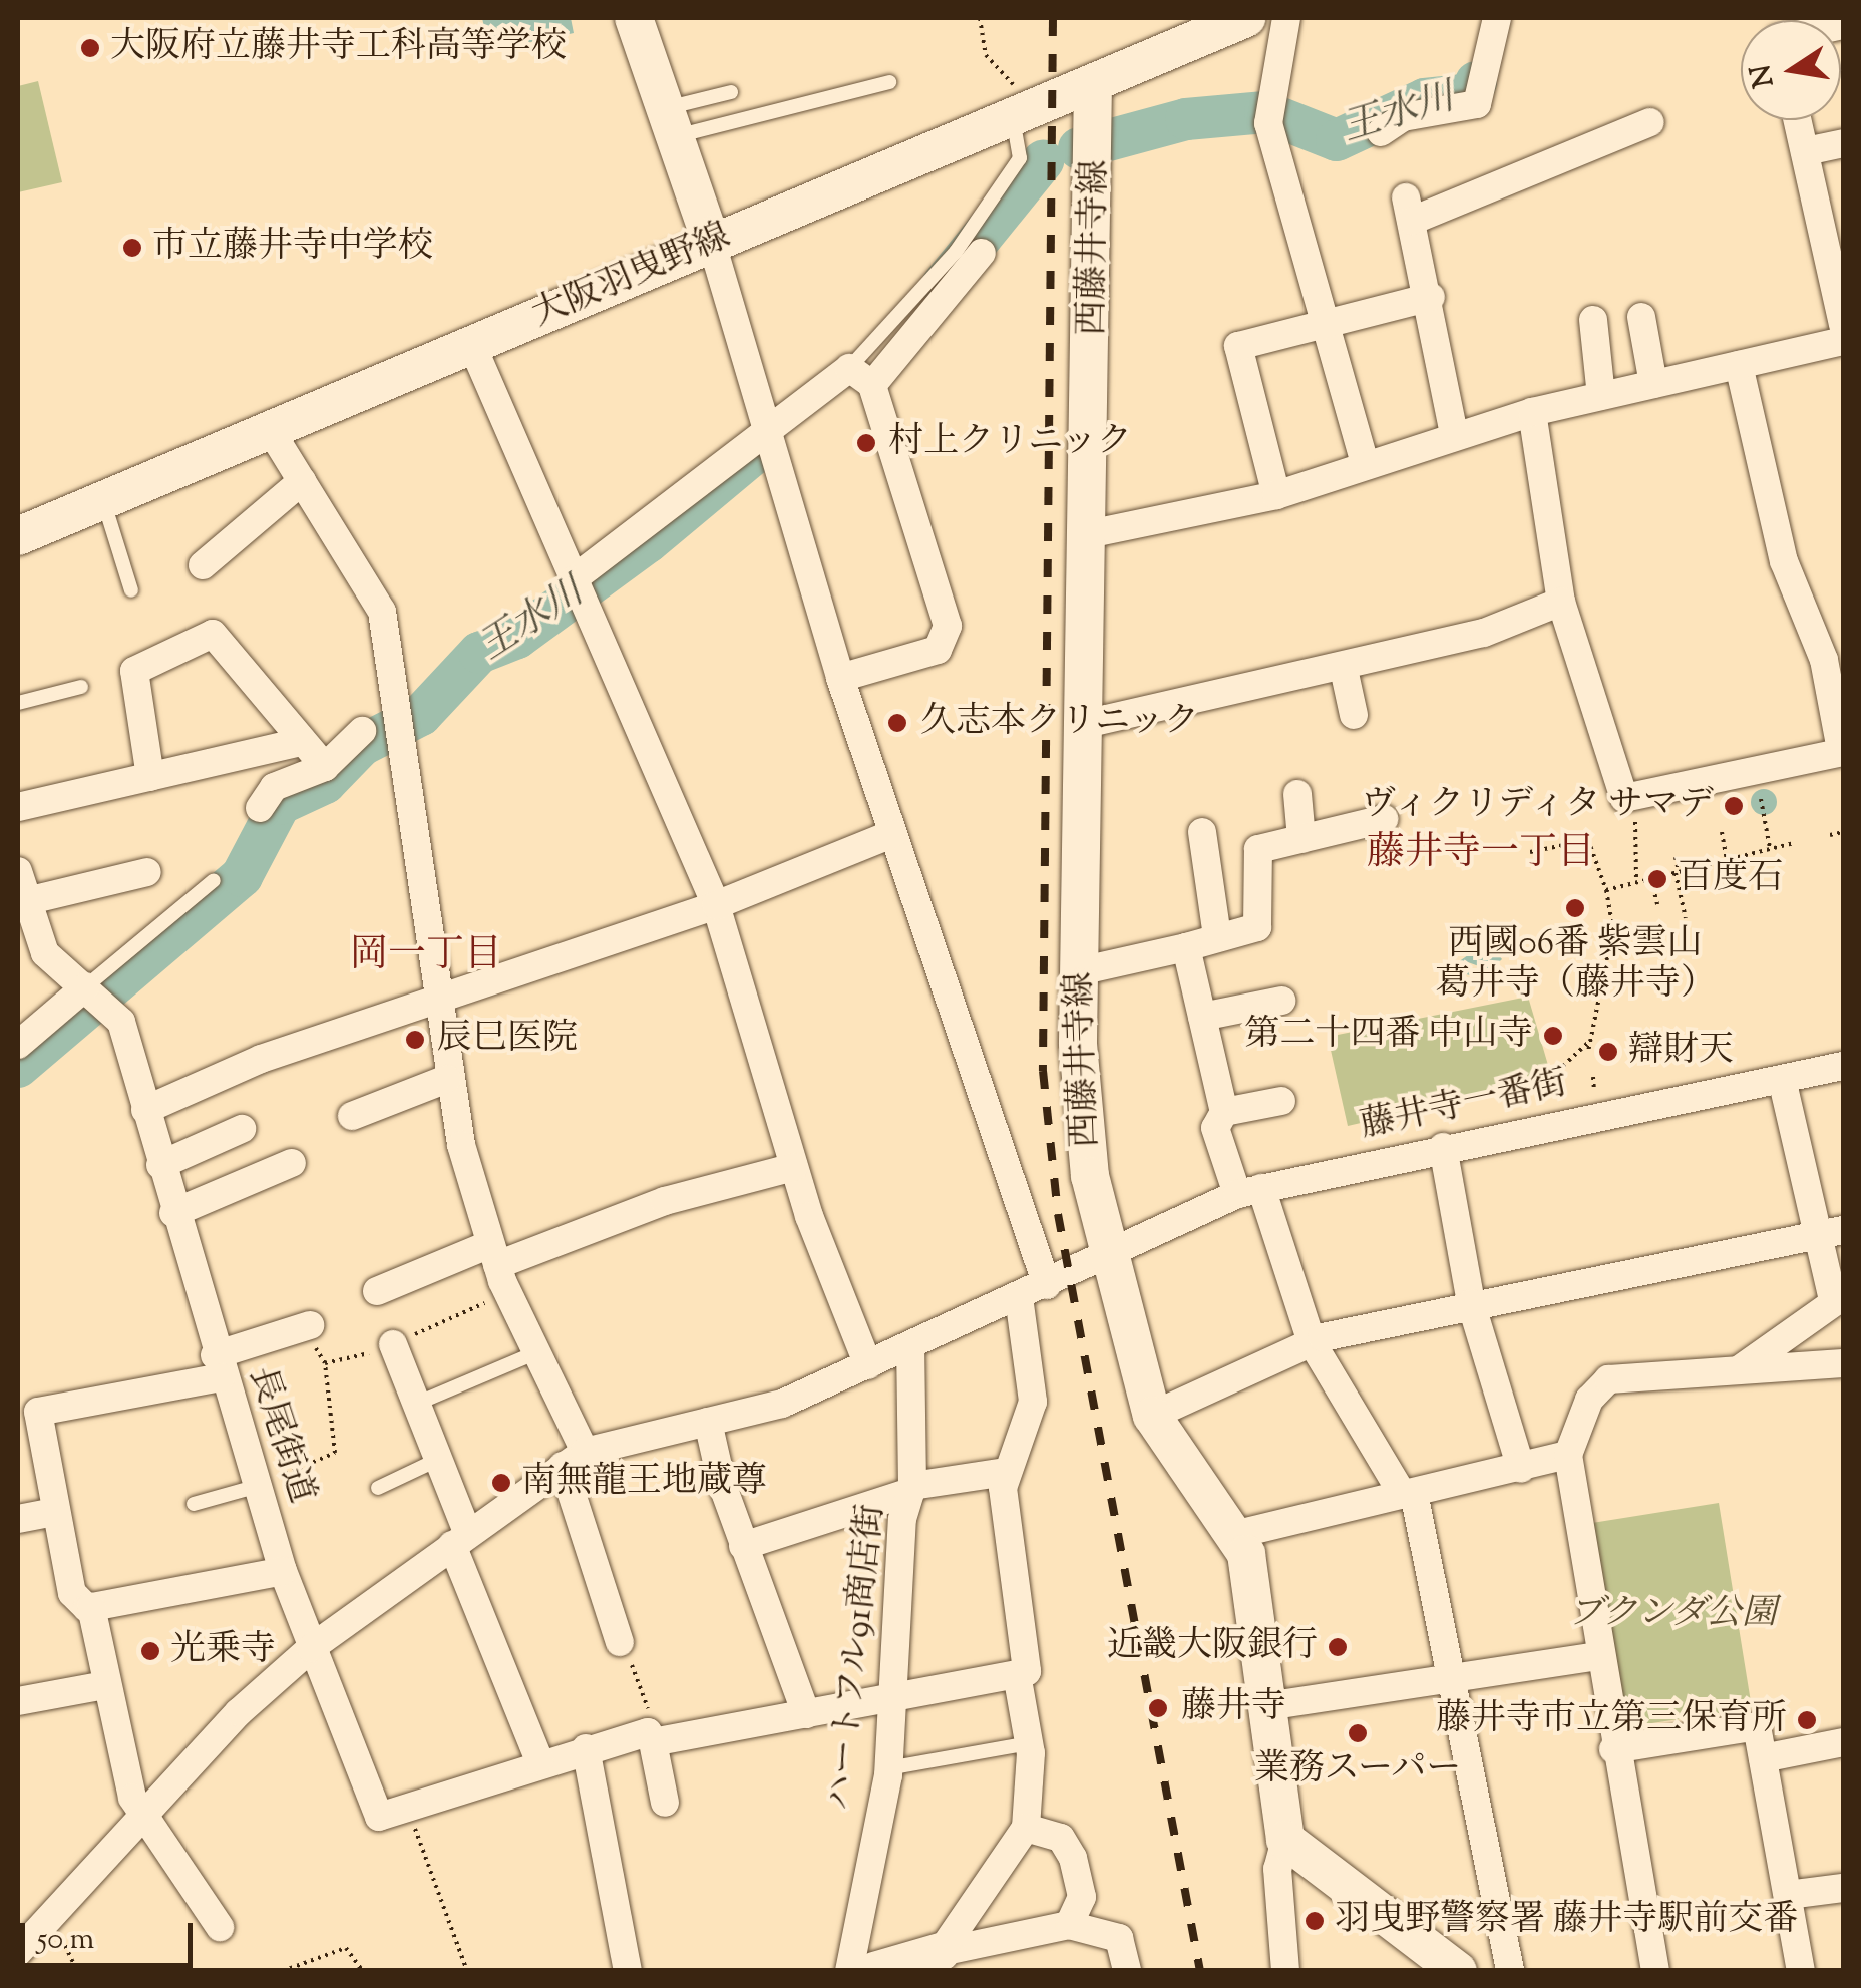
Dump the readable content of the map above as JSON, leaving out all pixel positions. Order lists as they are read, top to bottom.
{
  "streets": {
    "main road": ["西藤井寺線", "大阪羽曳野線"],
    "street": ["藤井寺一番街", "長尾街道", "ハートフル91商店街"]
  },
  "crossings": [
    ["西藤井寺線", "大阪羽曳野線"],
    ["西藤井寺線", "藤井寺一番街"],
    ["藤井寺一番街", "ハートフル91商店街"]
  ],
  "districts": ["藤井寺一丁目", "岡一丁目"],
  "water": ["王水川"],
  "parks": ["ブクンダ公園"],
  "places": [
    "大阪府立藤井寺工科高等学校",
    "市立藤井寺中学校",
    "村上クリニック",
    "久志本クリニック",
    "ヴィクリディタ サマデ",
    "百度石",
    "西國06番 紫雲山 葛井寺（藤井寺）",
    "第二十四番 中山寺",
    "辰巳医院",
    "辯財天",
    "南無龍王地蔵尊",
    "近畿大阪銀行",
    "光乗寺",
    "藤井寺",
    "藤井寺市立第三保育所",
    "業務スーパー",
    "羽曳野警察署 藤井寺駅前交番"
  ],
  "scale_bar": "50 m",
  "north": "left"
}
